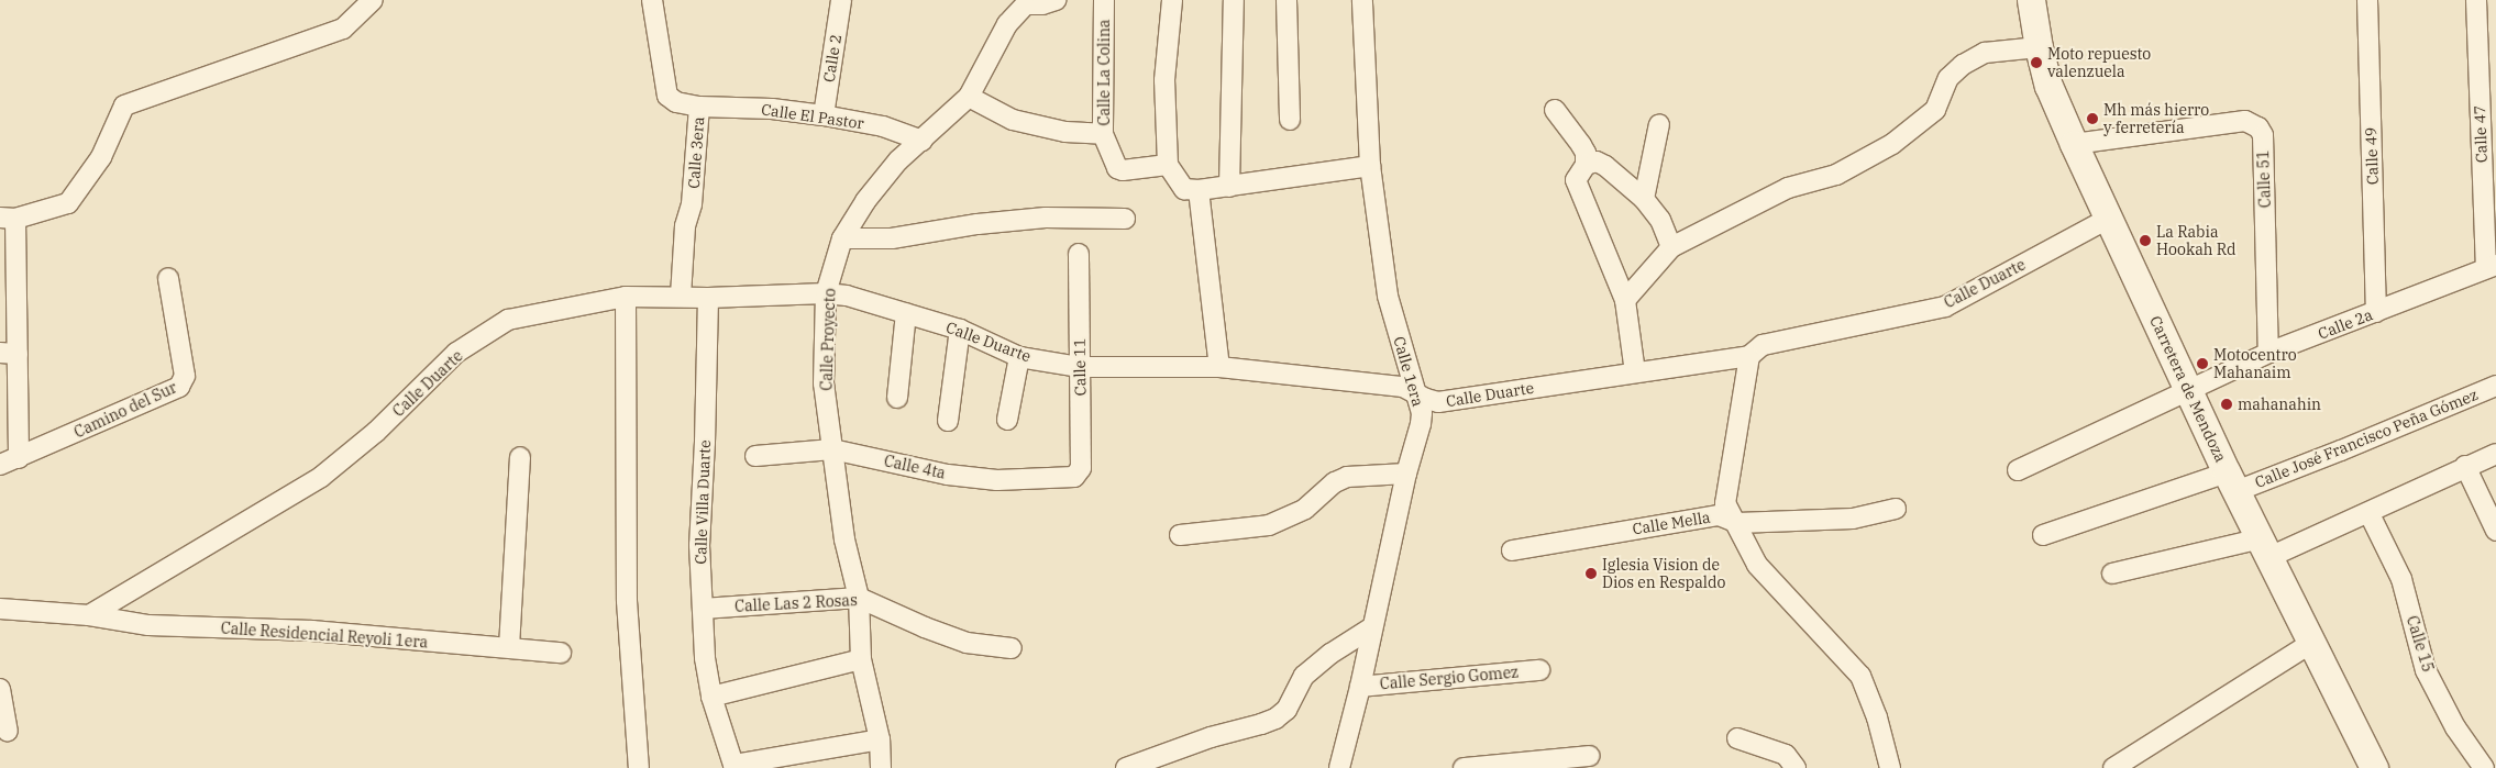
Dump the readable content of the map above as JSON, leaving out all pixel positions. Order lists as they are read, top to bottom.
{
  "streets": {
    "street": [
      "Calle 2",
      "Calle La Colina",
      "Calle El Pastor",
      "Calle 47",
      "Calle 3era",
      "Calle 49",
      "Calle 51",
      "Calle Duarte",
      "Calle 2a",
      "Calle Proyecto",
      "Calle 11",
      "Calle 1era",
      "Carretera de Mendoza",
      "Camino del Sur",
      "Calle José Francisco Peña Gómez",
      "Calle 4ta",
      "Calle Villa Duarte",
      "Calle Mella",
      "Calle Las 2 Rosas",
      "Calle Residencial Reyoli 1era",
      "Calle 15",
      "Calle Sergio Gomez"
    ]
  },
  "crossings": [
    ["Calle 2", "Calle El Pastor"],
    ["Calle El Pastor", "Calle 3era"],
    ["Calle El Pastor", "Calle Proyecto"],
    ["Calle 47", "Calle 2a"],
    ["Calle 3era", "Calle Duarte"],
    ["Calle 49", "Calle 2a"],
    ["Calle 51", "Calle 2a"],
    ["Calle 51", "Carretera de Mendoza"],
    ["Calle Duarte", "Calle Proyecto"],
    ["Calle Duarte", "Calle 11"],
    ["Calle Duarte", "Calle 1era"],
    ["Calle Duarte", "Carretera de Mendoza"],
    ["Calle Duarte", "Calle Villa Duarte"],
    ["Calle Duarte", "Calle Residencial Reyoli 1era"],
    ["Calle 2a", "Carretera de Mendoza"],
    ["Calle Proyecto", "Calle 4ta"],
    ["Calle Proyecto", "Calle Las 2 Rosas"],
    ["Calle 11", "Calle 4ta"],
    ["Calle 1era", "Calle Sergio Gomez"],
    ["Carretera de Mendoza", "Calle José Francisco Peña Gómez"],
    ["Calle Villa Duarte", "Calle Las 2 Rosas"]
  ],
  "places": [
    "Moto repuesto valenzuela",
    "Mh más hierro y ferretería",
    "La Rabia Hookah Rd",
    "Motocentro Mahanaim",
    "mahanahin",
    "Iglesia Vision de Dios en Respaldo"
  ]
}
